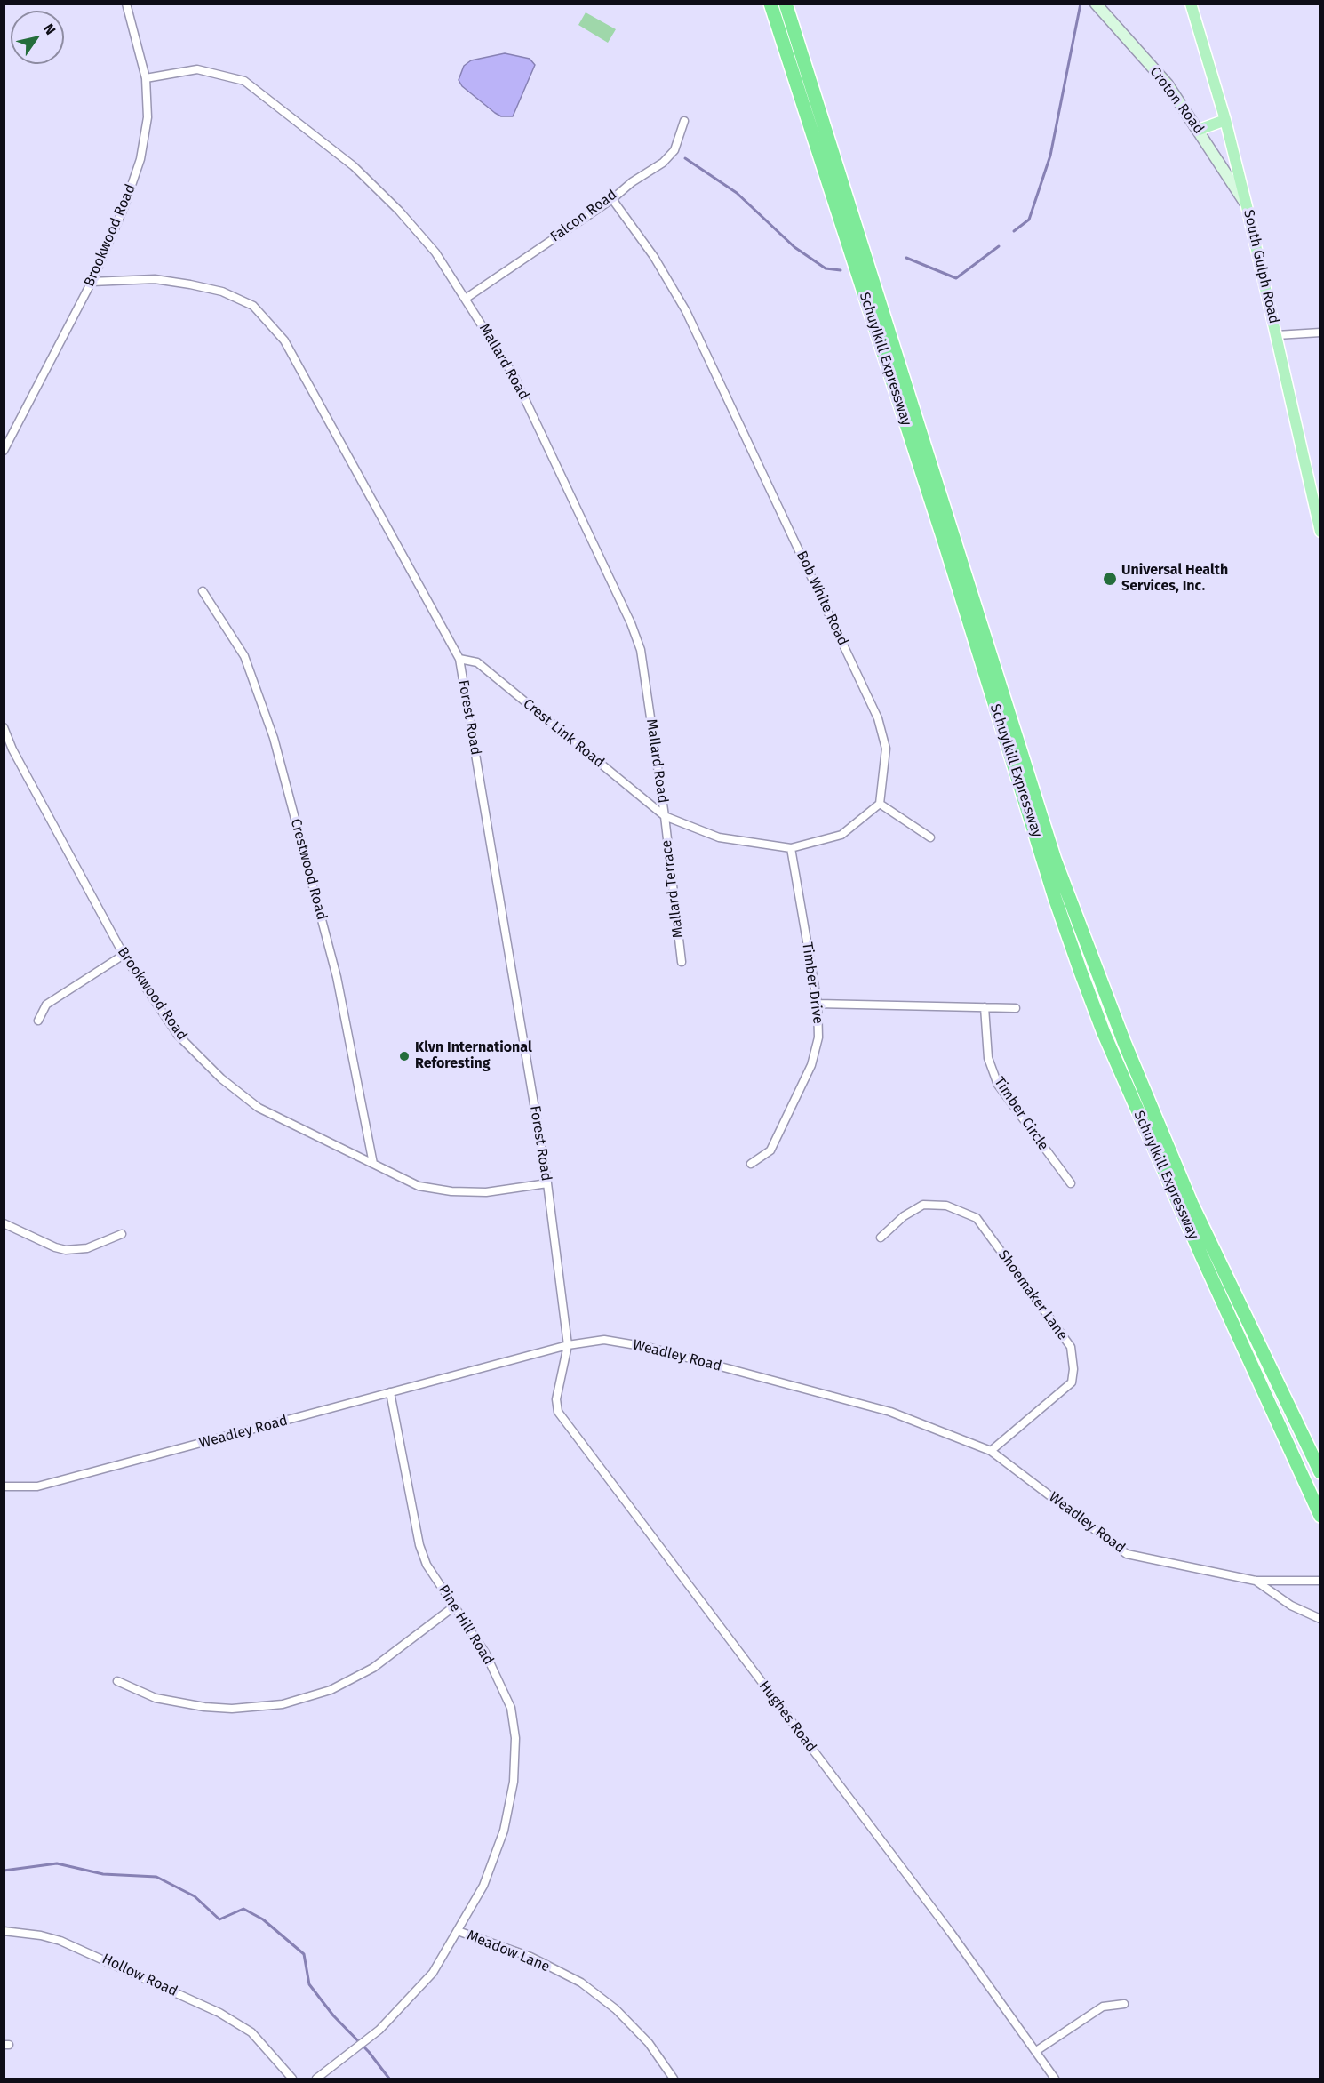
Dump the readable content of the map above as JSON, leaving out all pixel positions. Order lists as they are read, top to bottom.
{
  "streets": {
    "highway": ["Schuylkill Expressway"],
    "main road": ["South Gulph Road"],
    "street": [
      "Croton Road",
      "Falcon Road",
      "Brookwood Road",
      "Mallard Road",
      "Bob White Road",
      "Forest Road",
      "Crest Link Road",
      "Crestwood Road",
      "Mallard Terrace",
      "Timber Drive",
      "Timber Circle",
      "Shoemaker Lane",
      "Weadley Road",
      "Pine Hill Road",
      "Hughes Road",
      "Meadow Lane",
      "Hollow Road"
    ]
  },
  "crossings": [
    ["Croton Road", "South Gulph Road"],
    ["Falcon Road", "Mallard Road"],
    ["Falcon Road", "Bob White Road"],
    ["Brookwood Road", "Mallard Road"],
    ["Brookwood Road", "Forest Road"],
    ["Brookwood Road", "Crestwood Road"],
    ["Mallard Road", "Crest Link Road"],
    ["Mallard Road", "Mallard Terrace"],
    ["Forest Road", "Crest Link Road"],
    ["Forest Road", "Weadley Road"],
    ["Forest Road", "Hughes Road"],
    ["Crest Link Road", "Mallard Terrace"],
    ["Shoemaker Lane", "Weadley Road"],
    ["Weadley Road", "Pine Hill Road"],
    ["Weadley Road", "Hughes Road"],
    ["Pine Hill Road", "Meadow Lane"]
  ],
  "places": ["Universal Health Services, Inc.", "Klvn International Reforesting"],
  "north": "top right"
}
